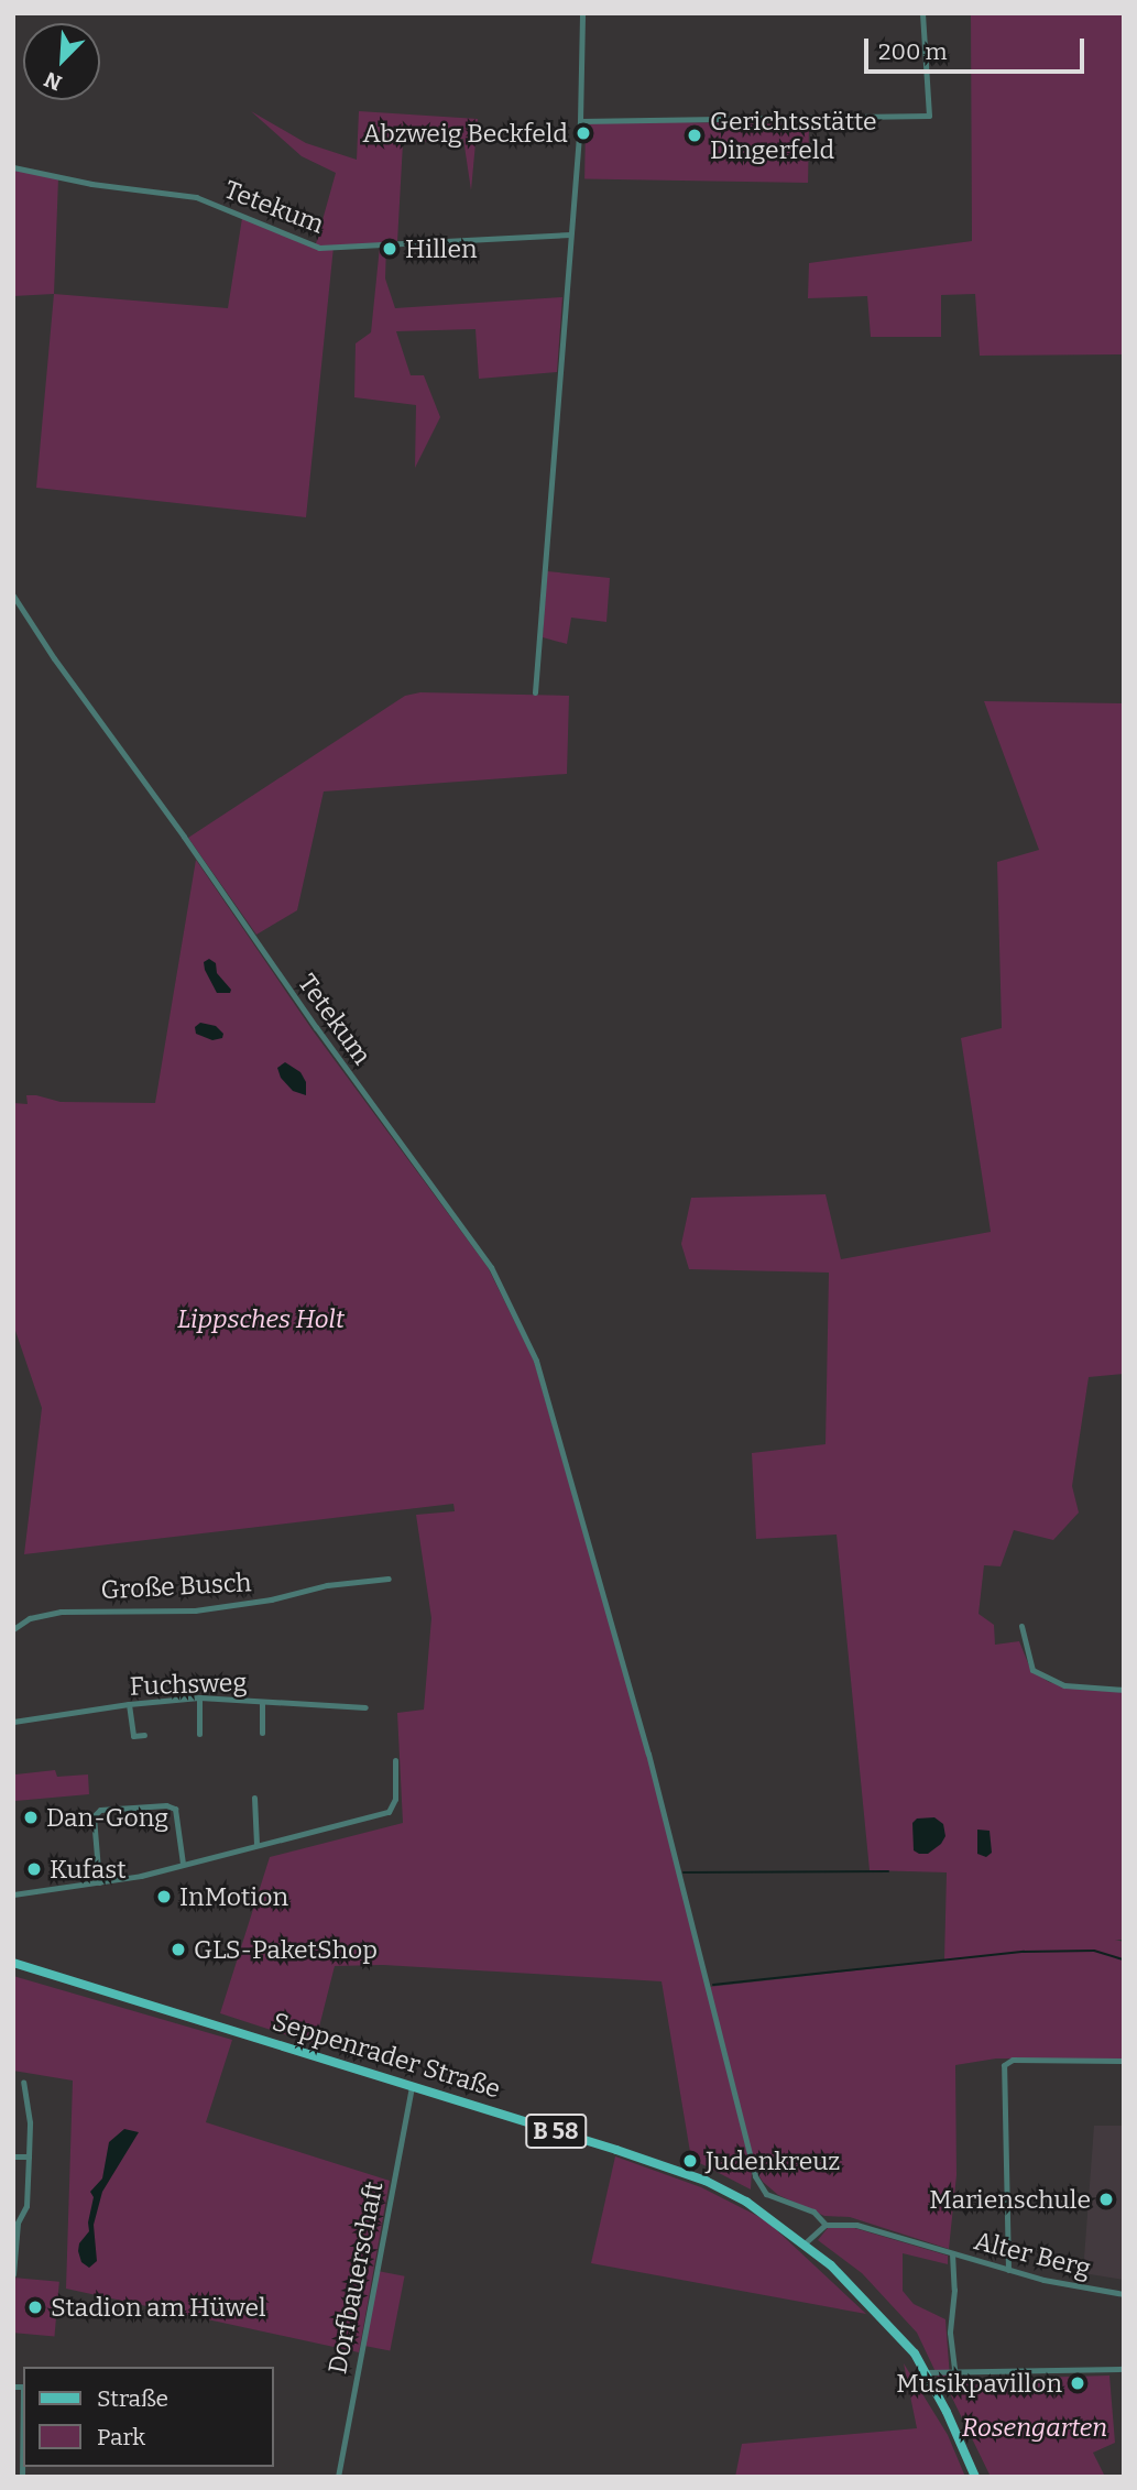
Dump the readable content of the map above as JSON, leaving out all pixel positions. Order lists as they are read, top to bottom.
{
  "streets": {
    "main road": ["Seppenrader Straße", "B 58"],
    "street": [
      "Tetekum",
      "Große Busch",
      "Fuchsweg",
      "Alter Berg",
      "Dorfbauerschaft"
    ]
  },
  "crossings": [
    ["Tetekum", "Alter Berg"],
    ["Seppenrader Straße", "Dorfbauerschaft"]
  ],
  "parks": ["Lippsches Holt", "Rosengarten"],
  "places": [
    "Abzweig Beckfeld",
    "Gerichtsstätte Dingerfeld",
    "Hillen",
    "Dan-Gong",
    "Kufast",
    "InMotion",
    "GLS-PaketShop",
    "Judenkreuz",
    "Marienschule",
    "Stadion am Hüwel",
    "Musikpavillon"
  ],
  "legend": ["Straße", "Park"],
  "scale_bar": "200 m",
  "north": "bottom left"
}
